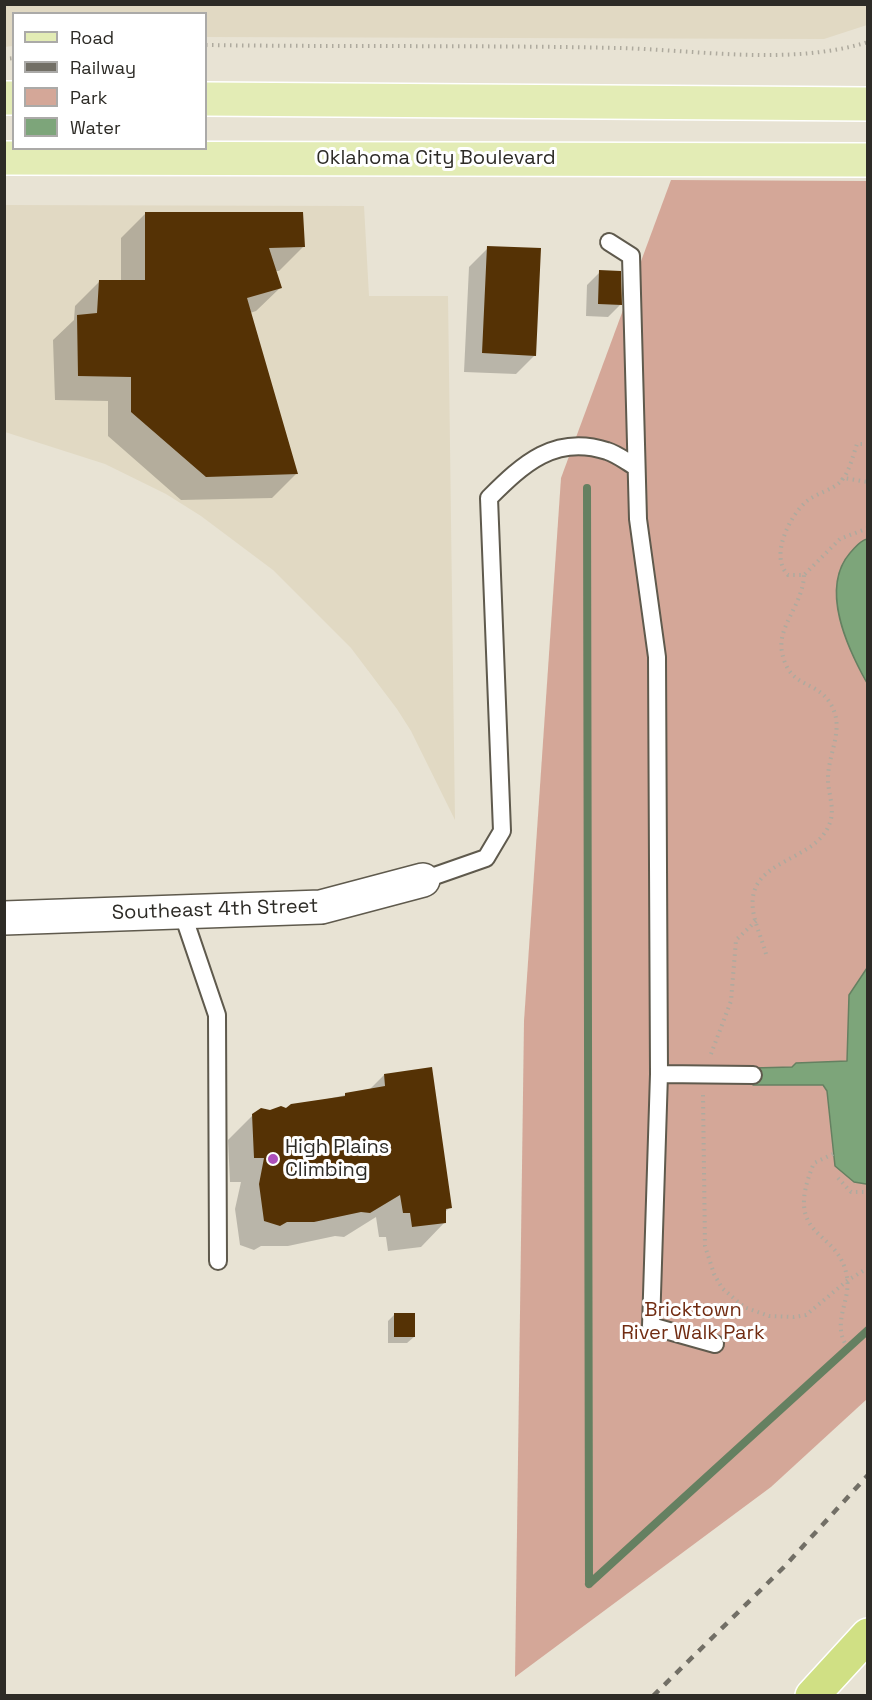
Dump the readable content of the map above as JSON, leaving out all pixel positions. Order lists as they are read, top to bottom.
{
  "streets": {
    "main road": ["Oklahoma City Boulevard"],
    "street": ["Southeast 4th Street"]
  },
  "parks": ["Bricktown River Walk Park"],
  "places": ["High Plains Climbing"],
  "legend": [
    "Road",
    "Railway",
    "Park",
    "Water"
  ]
}
